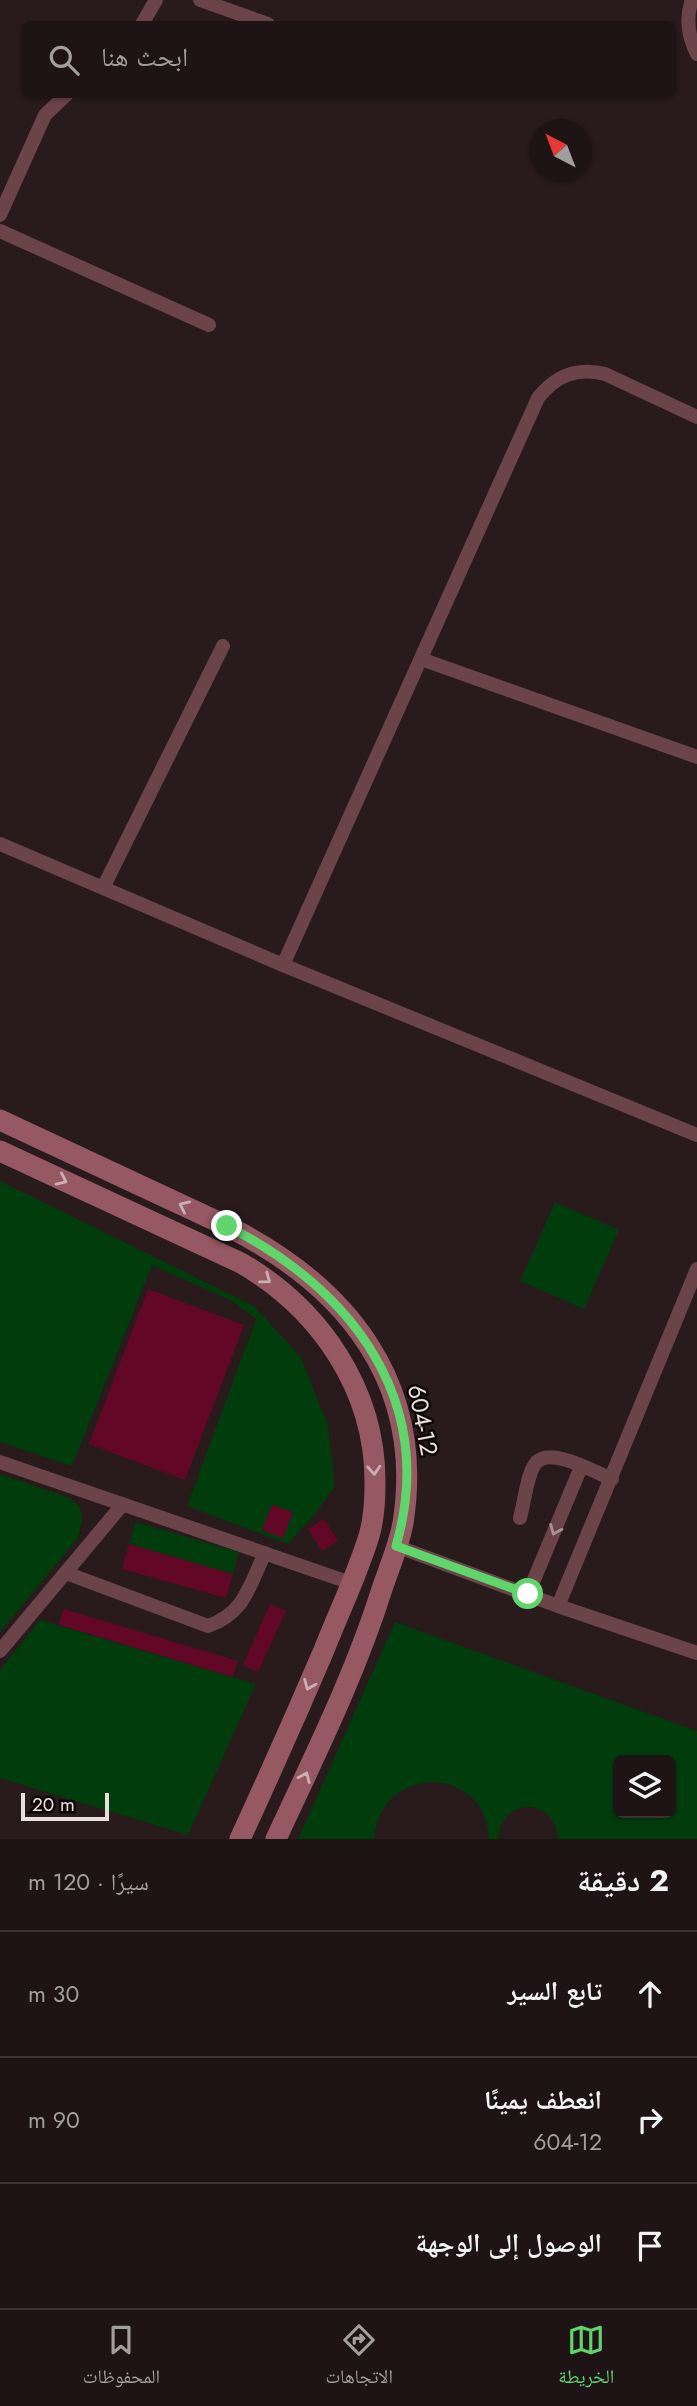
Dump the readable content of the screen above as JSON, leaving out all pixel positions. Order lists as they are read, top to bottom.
{
  "streets": {
    "main road": ["604-12"]
  },
  "scale_bar": "20 m",
  "north": "top left",
  "page": {
    "search": "ابحث هنا",
    "scale": "20 m",
    "heading": ["2 دقيقة", "سيرًا · 120 m"],
    "list": [
      ["تابع السير", "30 m"],
      ["انعطف يمينًا", "604-12", "90 m"],
      "الوصول إلى الوجهة"
    ],
    "nav": ["الخريطة", "الاتجاهات", "المحفوظات"]
  }
}
